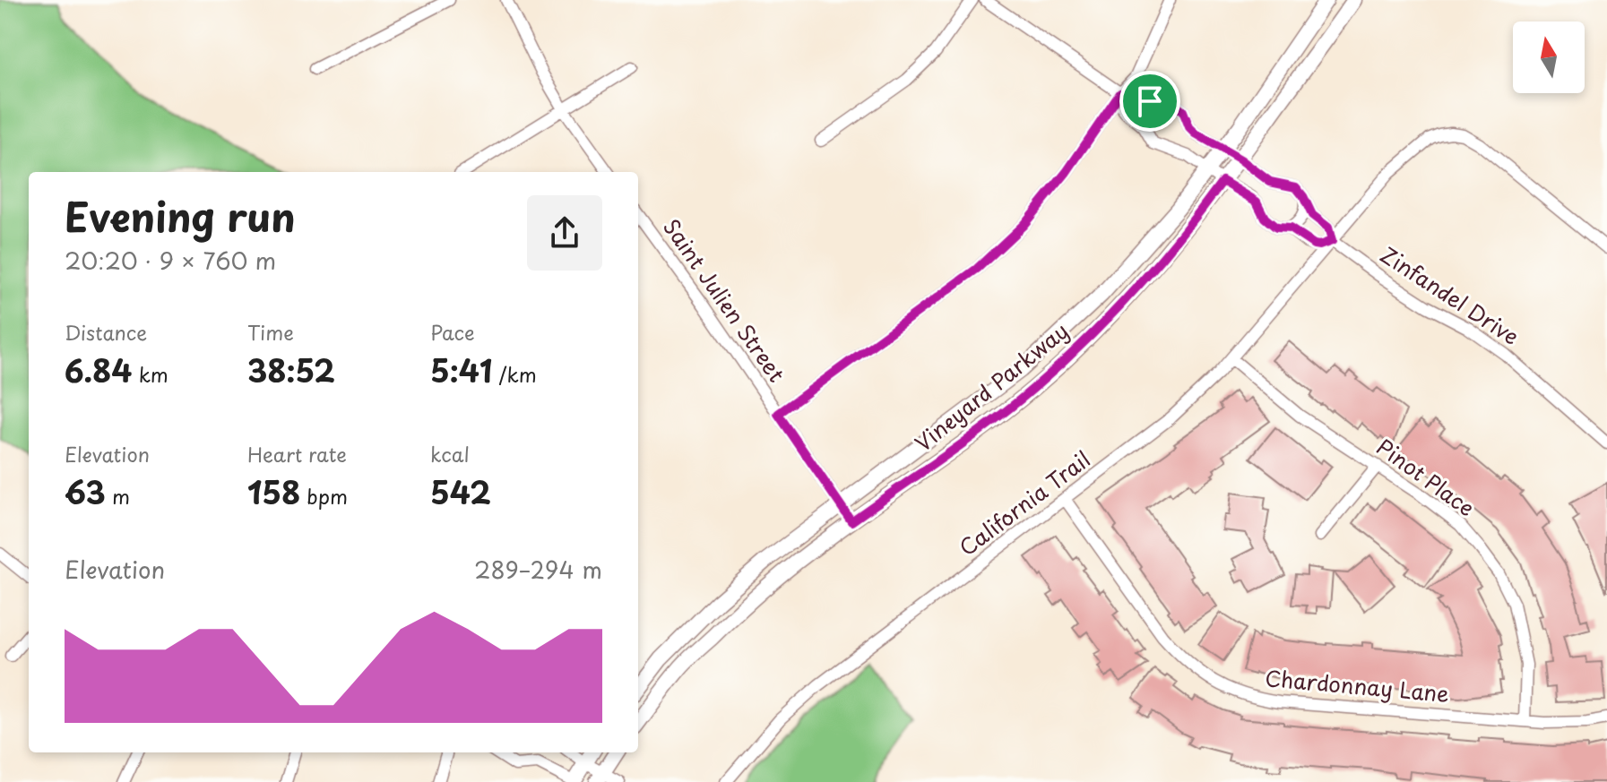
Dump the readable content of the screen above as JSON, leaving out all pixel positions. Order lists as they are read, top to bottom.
{
  "streets": {
    "street": [
      "Zinfandel Drive",
      "Saint Julien Street",
      "Vineyard Parkway",
      "Pinot Place",
      "California Trail",
      "Chardonnay Lane"
    ]
  },
  "crossings": [
    ["Zinfandel Drive", "Vineyard Parkway"],
    ["Zinfandel Drive", "California Trail"],
    ["Saint Julien Street", "Vineyard Parkway"],
    ["Pinot Place", "California Trail"],
    ["Pinot Place", "Chardonnay Lane"],
    ["California Trail", "Chardonnay Lane"]
  ],
  "north": "top",
  "page": {
    "heading": ["Evening run", "20:20 · 9 × 760 m"],
    "stats": [
      ["Distance", "6.84 km"],
      ["Time", "38:52"],
      ["Pace", "5:41 /km"],
      ["Elevation", "63 m"],
      ["Heart rate", "158 bpm"],
      ["kcal", "542"]
    ],
    "chart": ["Elevation", "289–294 m"]
  }
}
